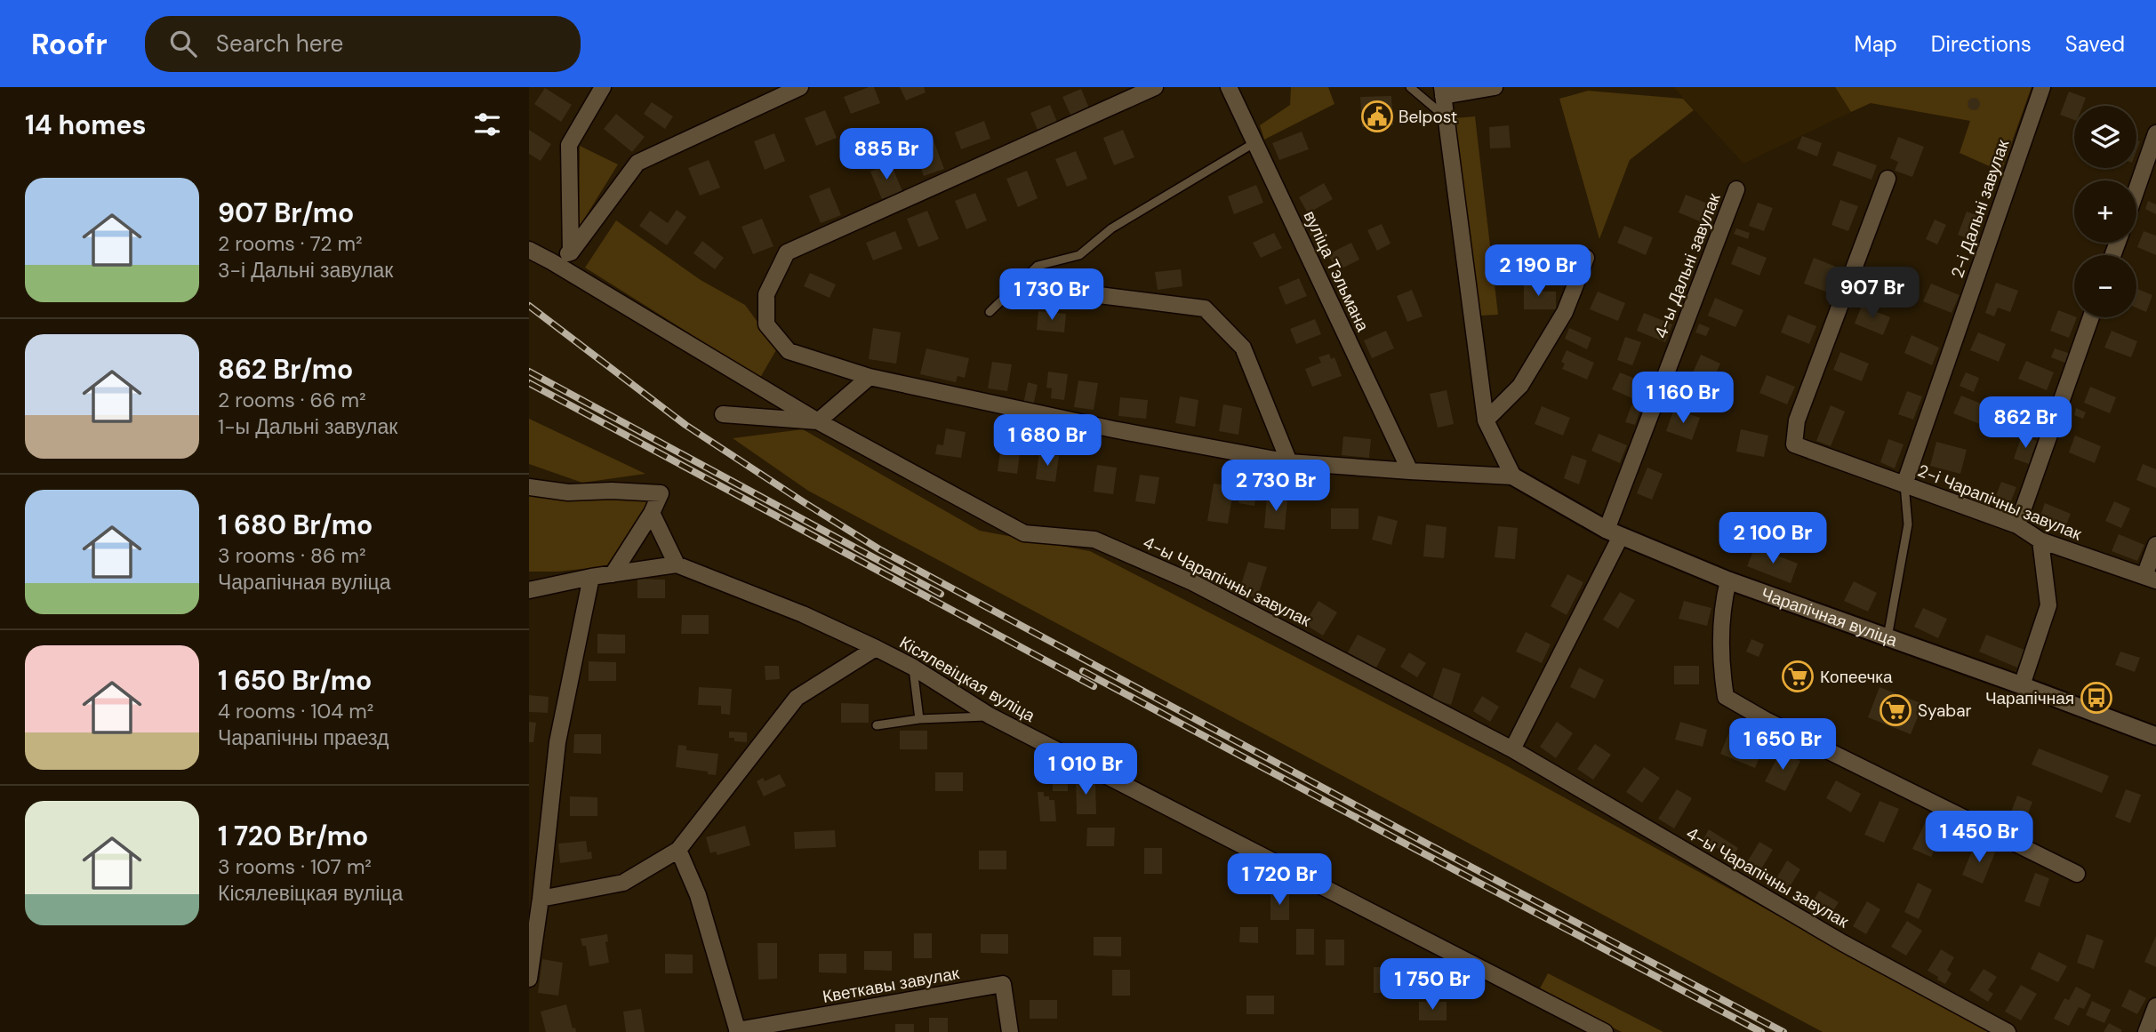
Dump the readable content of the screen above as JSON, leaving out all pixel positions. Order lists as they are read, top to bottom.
{
  "streets": {
    "street": [
      "2-і Дальні завулак",
      "4-ы Дальні завулак",
      "вуліца Тэльмана",
      "2-і Чарапічны завулак",
      "4-ы Чарапічны завулак",
      "Чарапічная вуліца",
      "Кісялевіцкая вуліца",
      "Кветкавы завулак"
    ]
  },
  "crossings": [
    ["2-і Дальні завулак", "2-і Чарапічны завулак"],
    ["4-ы Дальні завулак", "Чарапічная вуліца"],
    ["вуліца Тэльмана", "Чарапічная вуліца"],
    ["Кісялевіцкая вуліца", "Кветкавы завулак"]
  ],
  "places": {
    "public building": ["Belpost"],
    "supermarket": ["Копеечка", "Syabar"],
    "bus stop": ["Чарапічная"]
  },
  "page": {
    "header": "Roofr",
    "search": "Search here",
    "nav": ["Map", "Directions", "Saved"],
    "heading": "14 homes",
    "map_buttons": ["+", "−"],
    "price": [
      "885 Br",
      "2 190 Br",
      "907 Br",
      "1 730 Br",
      "1 160 Br",
      "862 Br",
      "1 680 Br",
      "2 730 Br",
      "2 100 Br",
      "1 650 Br",
      "1 010 Br",
      "1 450 Br",
      "1 720 Br",
      "1 750 Br"
    ],
    "list": [
      {
        "name": "907 Br/mo",
        "note": "2 rooms · 72 m² · 3-і Дальні завулак"
      },
      {
        "name": "862 Br/mo",
        "note": "2 rooms · 66 m² · 1-ы Дальні завулак"
      },
      {
        "name": "1 680 Br/mo",
        "note": "3 rooms · 86 m² · Чарапічная вуліца"
      },
      {
        "name": "1 650 Br/mo",
        "note": "4 rooms · 104 m² · Чарапічны праезд"
      },
      {
        "name": "1 720 Br/mo",
        "note": "3 rooms · 107 m² · Кісялевіцкая вуліца"
      }
    ]
  }
}
